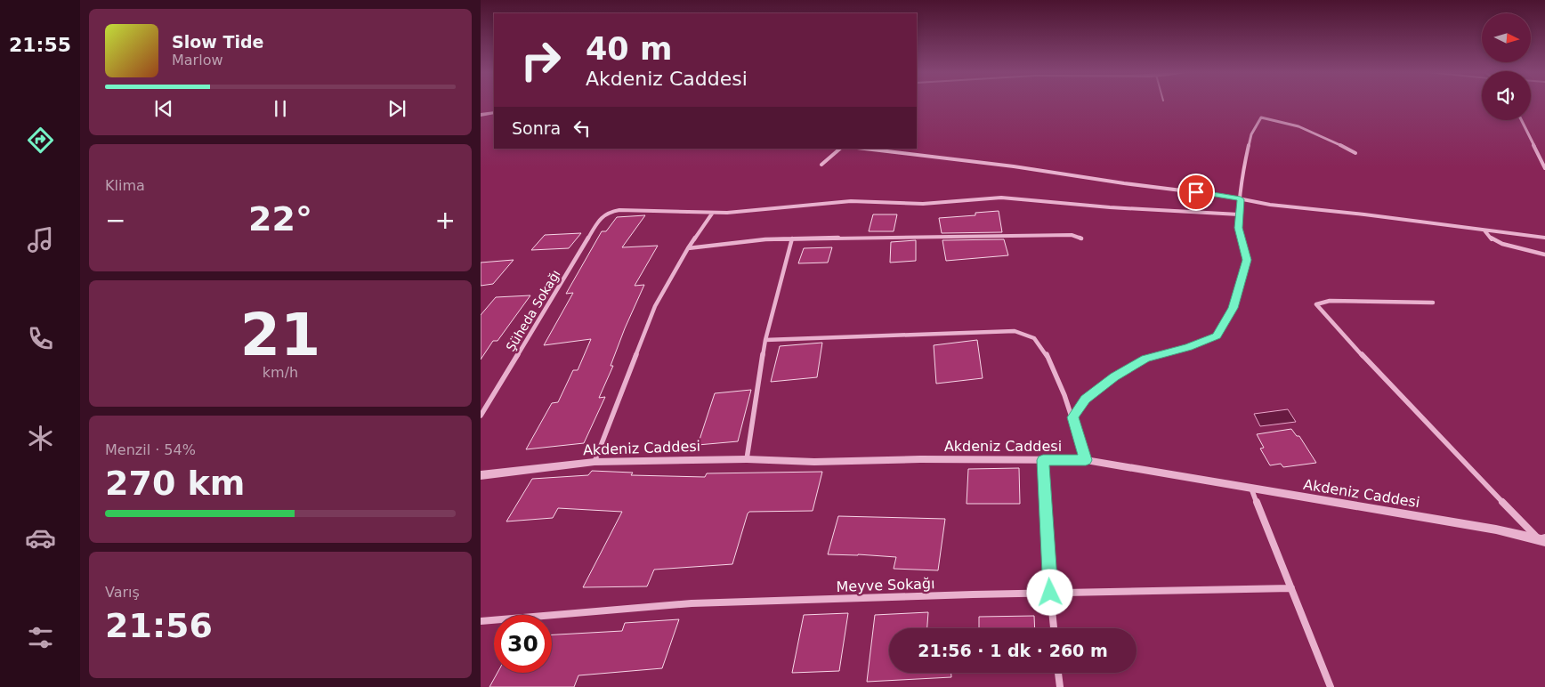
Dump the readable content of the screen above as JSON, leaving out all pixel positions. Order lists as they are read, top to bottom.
{
  "streets": {
    "street": ["Şüheda Sokağı", "Akdeniz Caddesi", "Meyve Sokağı"]
  },
  "north": "right",
  "page": {
    "tabs": "21:55",
    "turn": ["40 m", "Akdeniz Caddesi"],
    "song": ["Slow Tide", "Marlow"],
    "then": "Sonra",
    "tile": [
      "Klima",
      ["21", "km/h"],
      ["Menzil · 54%", "270 km"],
      ["Varış", "21:56"]
    ],
    "heat": ["−", "22°", "+"],
    "limit": "30",
    "trip": "21:56 · 1 dk · 260 m"
  }
}
